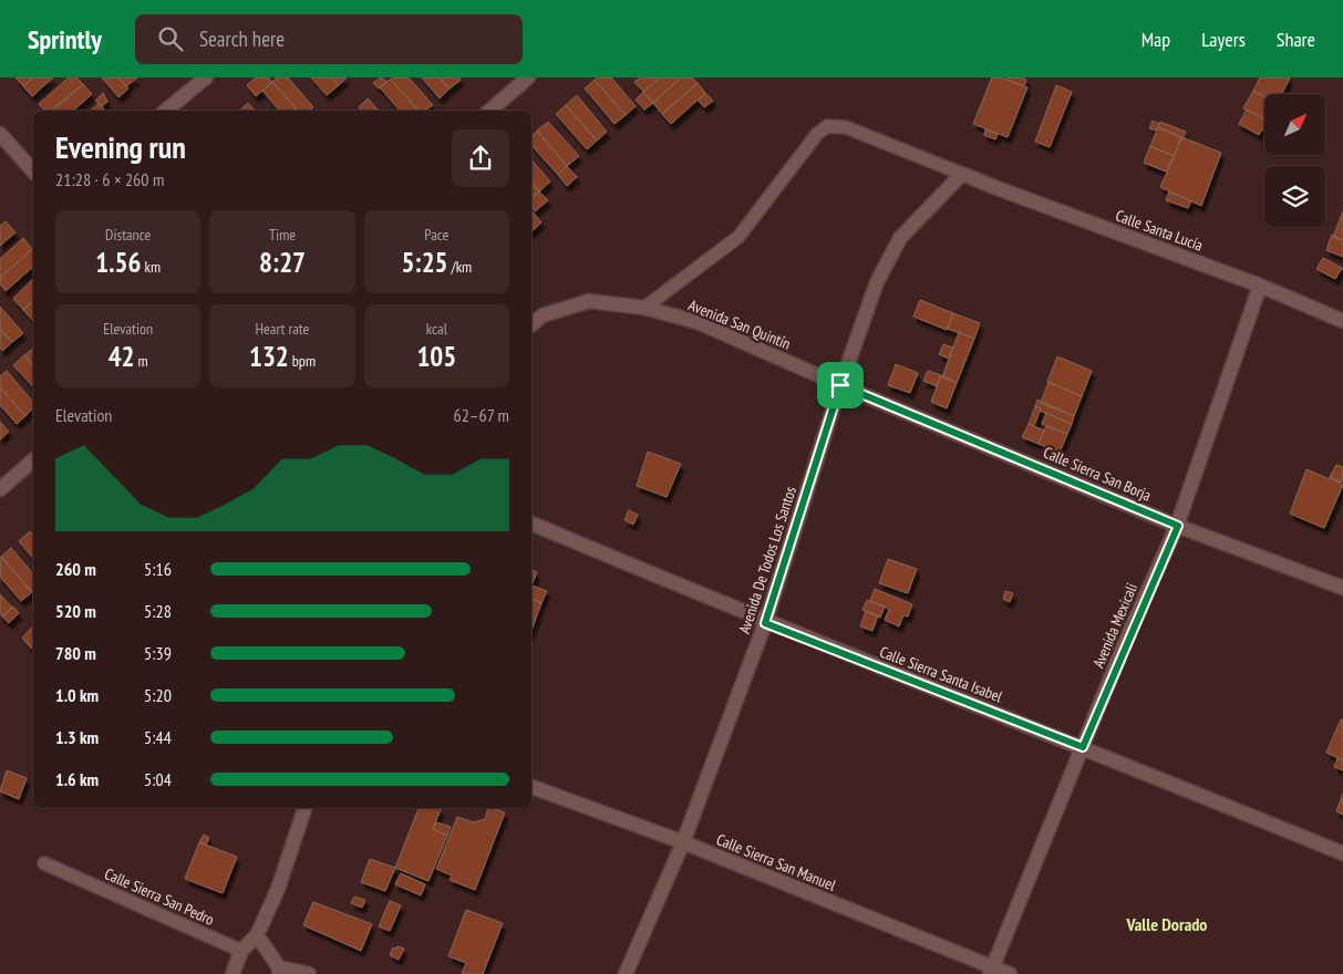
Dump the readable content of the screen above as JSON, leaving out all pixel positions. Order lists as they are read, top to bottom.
{
  "streets": {
    "street": [
      "Calle Santa Lucía",
      "Avenida San Quintín",
      "Calle Sierra San Borja",
      "Avenida De Todos Los Santos",
      "Avenida Mexicali",
      "Calle Sierra Santa Isabel",
      "Calle Sierra San Manuel"
    ],
    "lane": ["Calle Sierra San Pedro"]
  },
  "crossings": [
    ["Calle Santa Lucía", "Avenida De Todos Los Santos"],
    ["Calle Santa Lucía", "Avenida Mexicali"],
    ["Avenida San Quintín", "Calle Sierra San Borja"],
    ["Avenida San Quintín", "Avenida De Todos Los Santos"],
    ["Calle Sierra San Borja", "Avenida De Todos Los Santos"],
    ["Calle Sierra San Borja", "Avenida Mexicali"],
    ["Avenida De Todos Los Santos", "Calle Sierra Santa Isabel"],
    ["Avenida De Todos Los Santos", "Calle Sierra San Manuel"],
    ["Avenida Mexicali", "Calle Sierra Santa Isabel"],
    ["Avenida Mexicali", "Calle Sierra San Manuel"]
  ],
  "districts": ["Valle Dorado"],
  "north": "top right",
  "page": {
    "header": "Sprintly",
    "search": "Search here",
    "nav": ["Map", "Layers", "Share"],
    "heading": ["Evening run", "21:28 · 6 × 260 m"],
    "stats": [
      ["Distance", "1.56 km"],
      ["Time", "8:27"],
      ["Pace", "5:25 /km"],
      ["Elevation", "42 m"],
      ["Heart rate", "132 bpm"],
      ["kcal", "105"]
    ],
    "chart": ["Elevation", "62–67 m"],
    "list": [
      {
        "name": "260 m",
        "note": "5:16"
      },
      {
        "name": "520 m",
        "note": "5:28"
      },
      {
        "name": "780 m",
        "note": "5:39"
      },
      {
        "name": "1.0 km",
        "note": "5:20"
      },
      {
        "name": "1.3 km",
        "note": "5:44"
      },
      {
        "name": "1.6 km",
        "note": "5:04"
      }
    ]
  }
}
